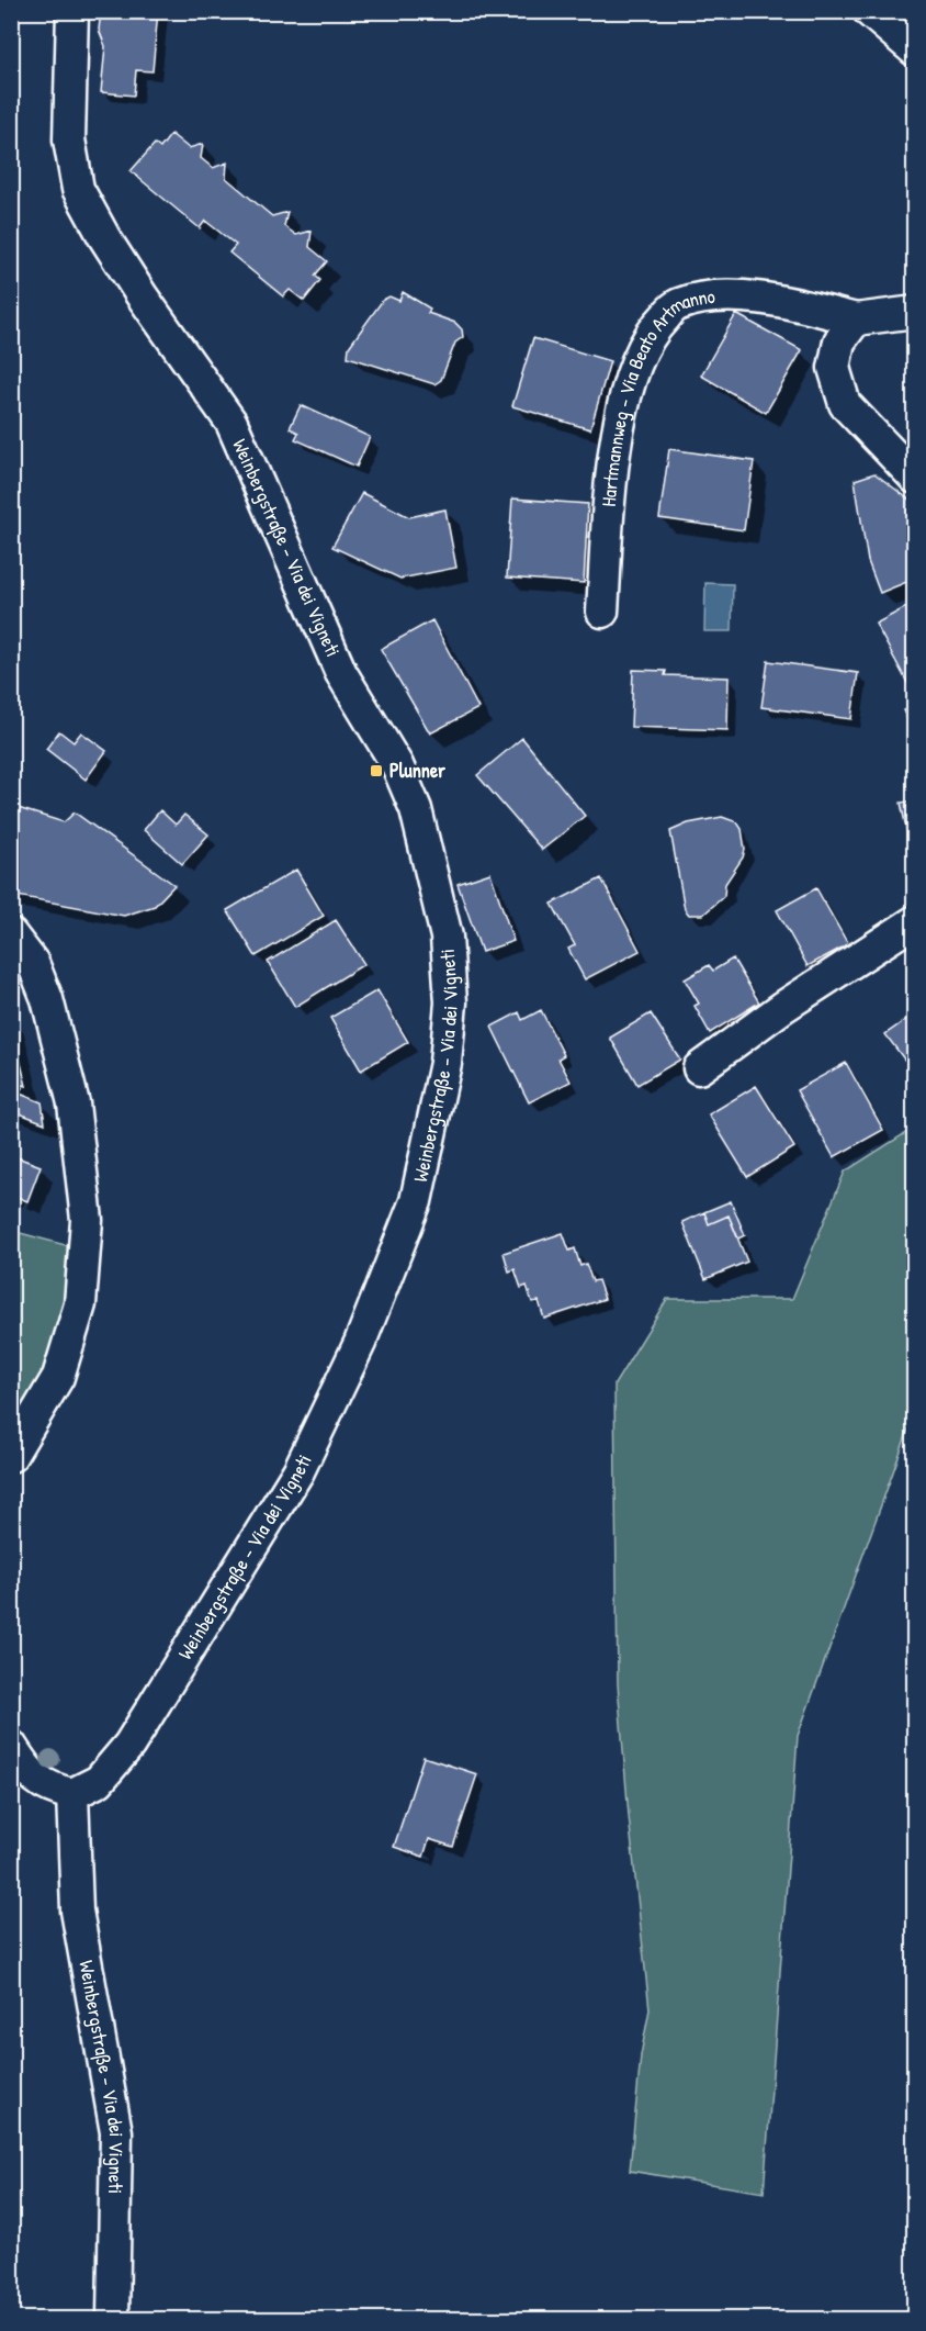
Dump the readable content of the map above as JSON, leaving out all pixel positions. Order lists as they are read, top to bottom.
{
  "streets": {
    "street": ["Hartmannweg - Via Beato Artmanno", "Weinbergstraße - Via dei Vigneti"]
  },
  "places": {
    "transit": ["Plunner"]
  }
}
